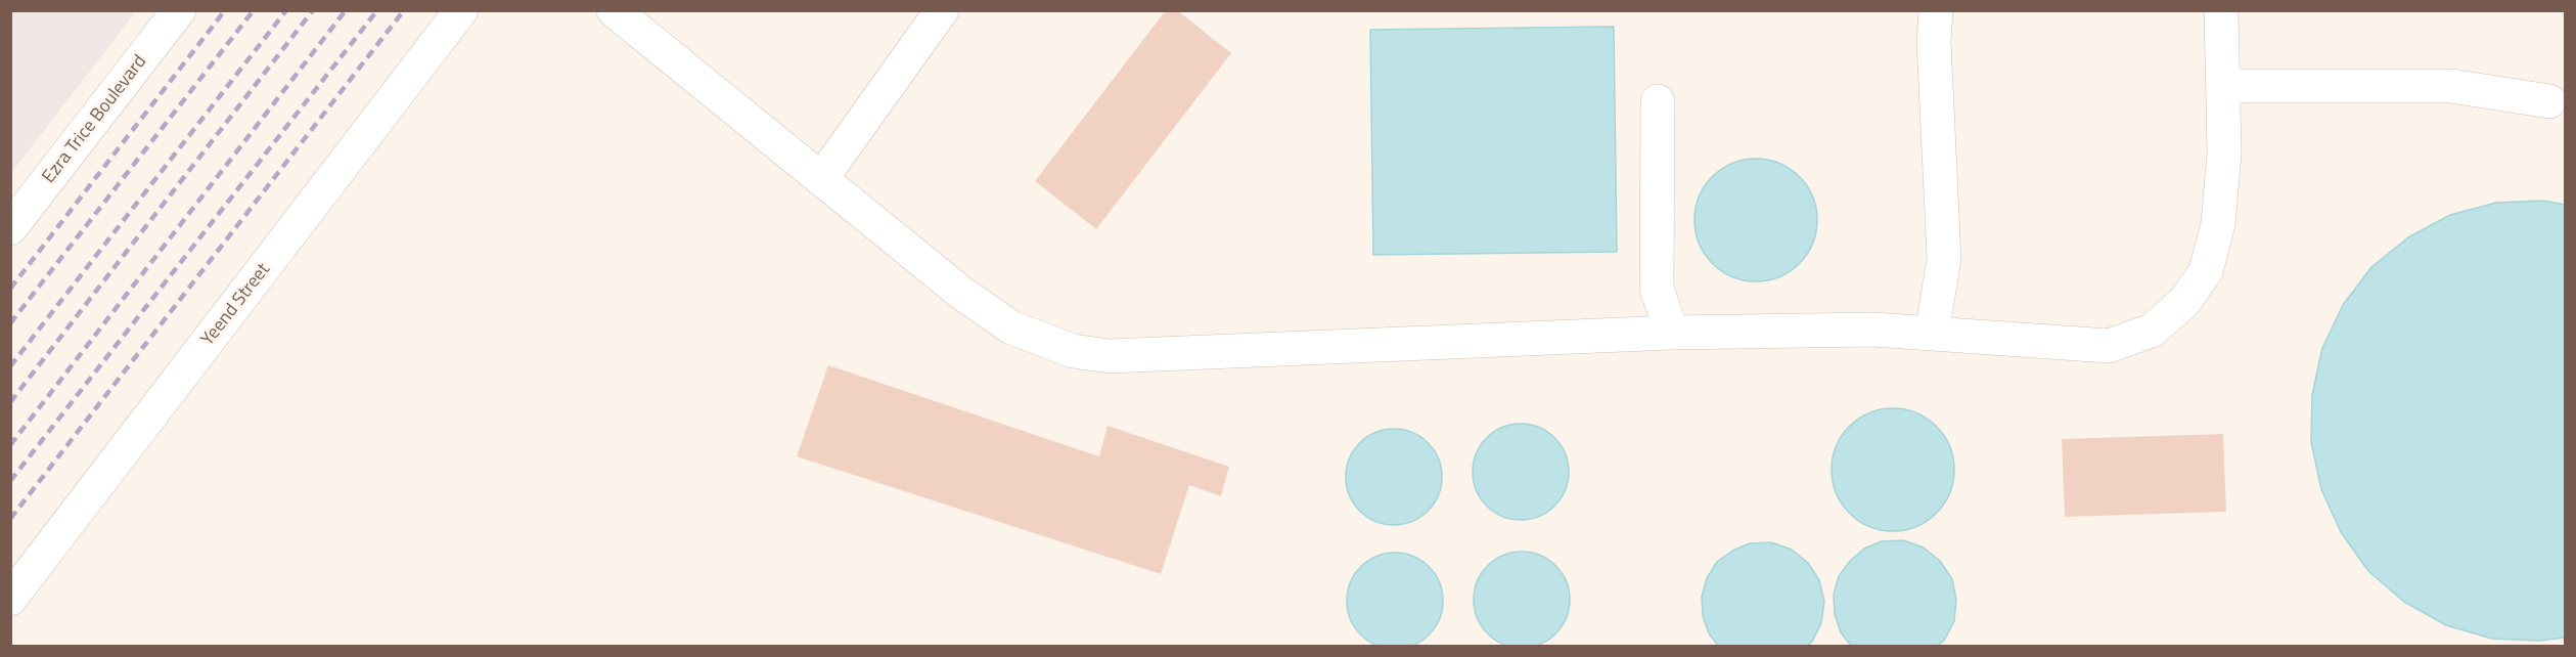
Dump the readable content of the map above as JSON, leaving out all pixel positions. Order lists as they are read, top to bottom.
{
  "streets": {
    "street": ["Ezra Trice Boulevard", "Yeend Street"]
  }
}
